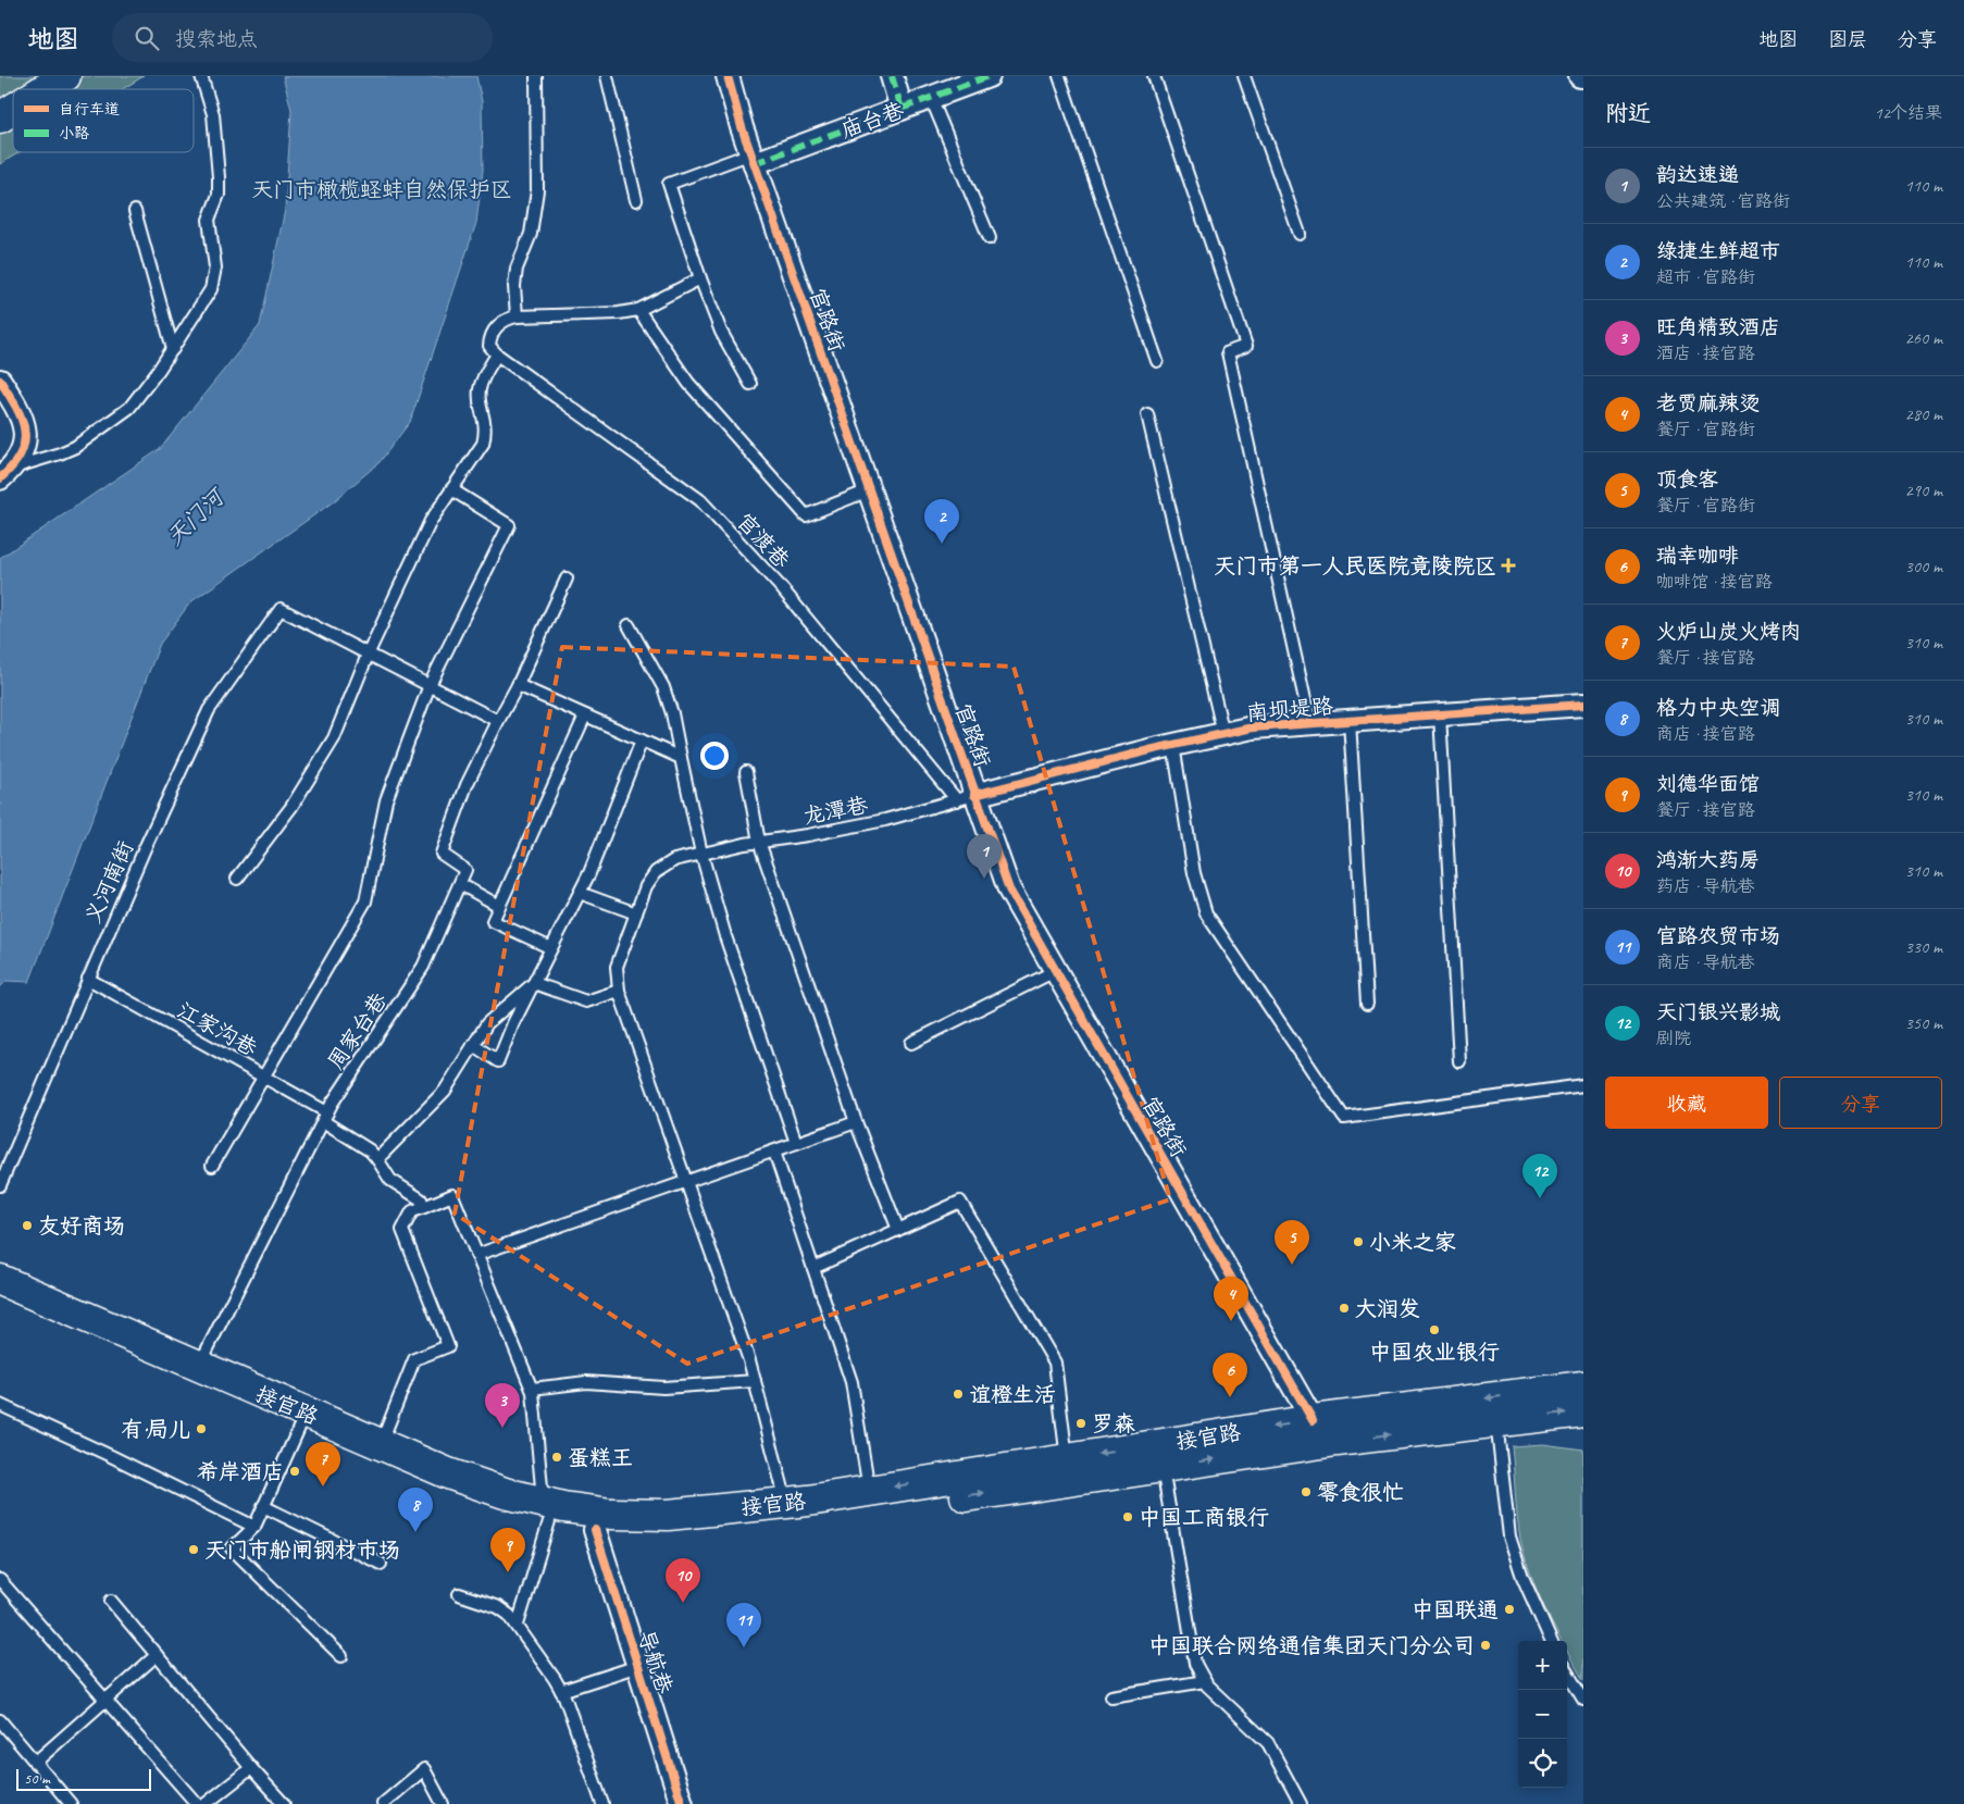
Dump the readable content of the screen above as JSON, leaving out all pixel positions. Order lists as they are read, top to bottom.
{
  "streets": {
    "main road": ["接官路"],
    "street": [
      "庙台巷",
      "官路街",
      "南坝堤路",
      "导航巷"
    ],
    "lane": [
      "官渡巷",
      "龙潭巷",
      "义河南街",
      "江家沟巷",
      "周家台巷"
    ]
  },
  "crossings": [
    ["庙台巷", "官路街"],
    ["官路街", "官渡巷"],
    ["官路街", "南坝堤路"],
    ["官路街", "龙潭巷"],
    ["官路街", "接官路"],
    ["官渡巷", "南坝堤路"],
    ["官渡巷", "龙潭巷"],
    ["南坝堤路", "龙潭巷"],
    ["龙潭巷", "接官路"],
    ["义河南街", "江家沟巷"],
    ["江家沟巷", "周家台巷"],
    ["周家台巷", "接官路"],
    ["接官路", "导航巷"]
  ],
  "water": ["天门河"],
  "parks": ["天门市橄榄蛏蚌自然保护区"],
  "places": {
    "health": ["天门市第一人民医院竟陵院区"],
    "other": [
      "友好商场",
      "小米之家",
      "大润发",
      "中国农业银行",
      "谊橙生活",
      "罗森",
      "有·局儿",
      "蛋糕王",
      "希岸酒店",
      "零食很忙",
      "中国工商银行",
      "天门市船闸钢材市场",
      "中国联通",
      "中国联合网络通信集团天门分公司"
    ]
  },
  "legend": ["自行车道", "小路"],
  "scale_bar": "50 m",
  "page": {
    "header": "地图",
    "search": "搜索地点",
    "nav": ["地图", "图层", "分享"],
    "heading": ["附近", "12个结果"],
    "list": [
      {
        "mark": "1",
        "name": "韵达速递",
        "note": "公共建筑 · 官路街",
        "value": "110 m"
      },
      {
        "mark": "2",
        "name": "绿捷生鲜超市",
        "note": "超市 · 官路街",
        "value": "110 m"
      },
      {
        "mark": "3",
        "name": "旺角精致酒店",
        "note": "酒店 · 接官路",
        "value": "260 m"
      },
      {
        "mark": "4",
        "name": "老贾麻辣烫",
        "note": "餐厅 · 官路街",
        "value": "280 m"
      },
      {
        "mark": "5",
        "name": "顶食客",
        "note": "餐厅 · 官路街",
        "value": "290 m"
      },
      {
        "mark": "6",
        "name": "瑞幸咖啡",
        "note": "咖啡馆 · 接官路",
        "value": "300 m"
      },
      {
        "mark": "7",
        "name": "火炉山炭火烤肉",
        "note": "餐厅 · 接官路",
        "value": "310 m"
      },
      {
        "mark": "8",
        "name": "格力中央空调",
        "note": "商店 · 接官路",
        "value": "310 m"
      },
      {
        "mark": "9",
        "name": "刘德华面馆",
        "note": "餐厅 · 接官路",
        "value": "310 m"
      },
      {
        "mark": "10",
        "name": "鸿渐大药房",
        "note": "药店 · 导航巷",
        "value": "310 m"
      },
      {
        "mark": "11",
        "name": "官路农贸市场",
        "note": "商店 · 导航巷",
        "value": "330 m"
      },
      {
        "mark": "12",
        "name": "天门银兴影城",
        "note": "剧院",
        "value": "350 m"
      }
    ],
    "pins": [
      "2",
      "1",
      "12",
      "5",
      "4",
      "6",
      "3",
      "7",
      "8",
      "9",
      "10",
      "11"
    ],
    "buttons": ["收藏", "分享"],
    "map_buttons": ["+", "−"],
    "scale": "50 m"
  }
}
